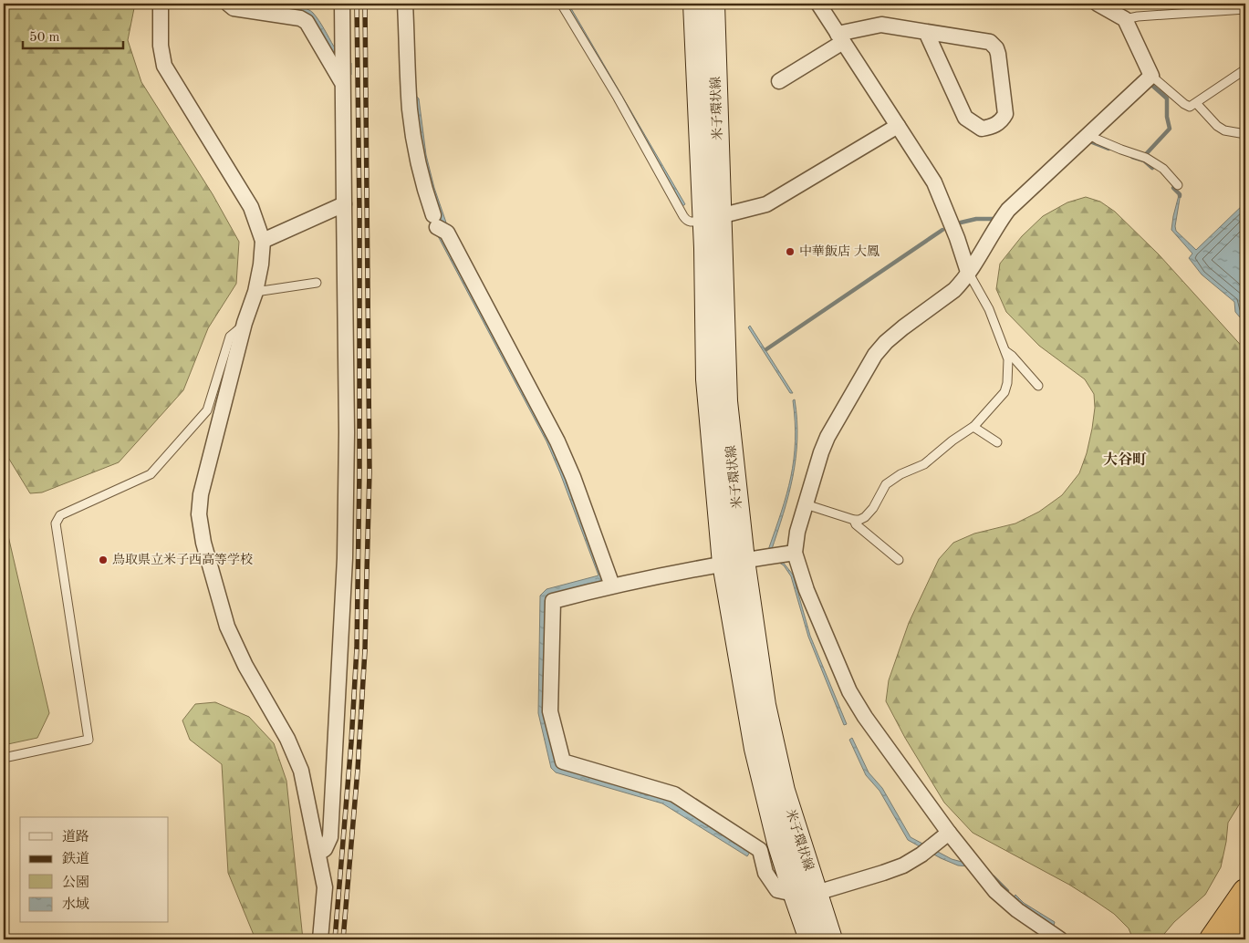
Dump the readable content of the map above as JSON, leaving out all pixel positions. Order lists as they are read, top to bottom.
{
  "streets": {
    "main road": ["米子環状線"]
  },
  "districts": ["大谷町"],
  "places": ["中華飯店 大鳳", "鳥取県立米子西高等学校"],
  "legend": [
    "道路",
    "鉄道",
    "公園",
    "水域"
  ],
  "scale_bar": "50 m"
}
